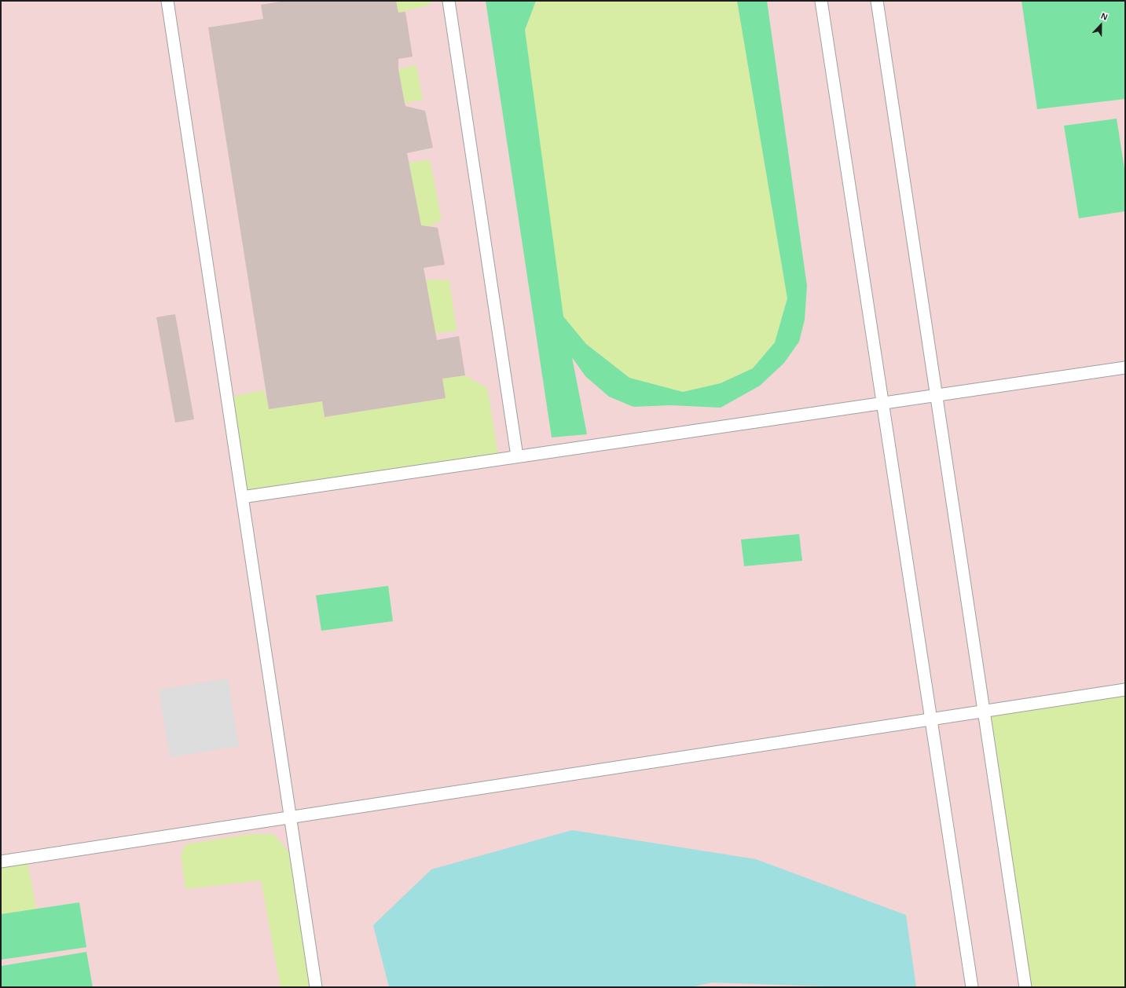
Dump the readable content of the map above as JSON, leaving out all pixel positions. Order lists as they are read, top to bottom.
{
  "north": "top"
}
